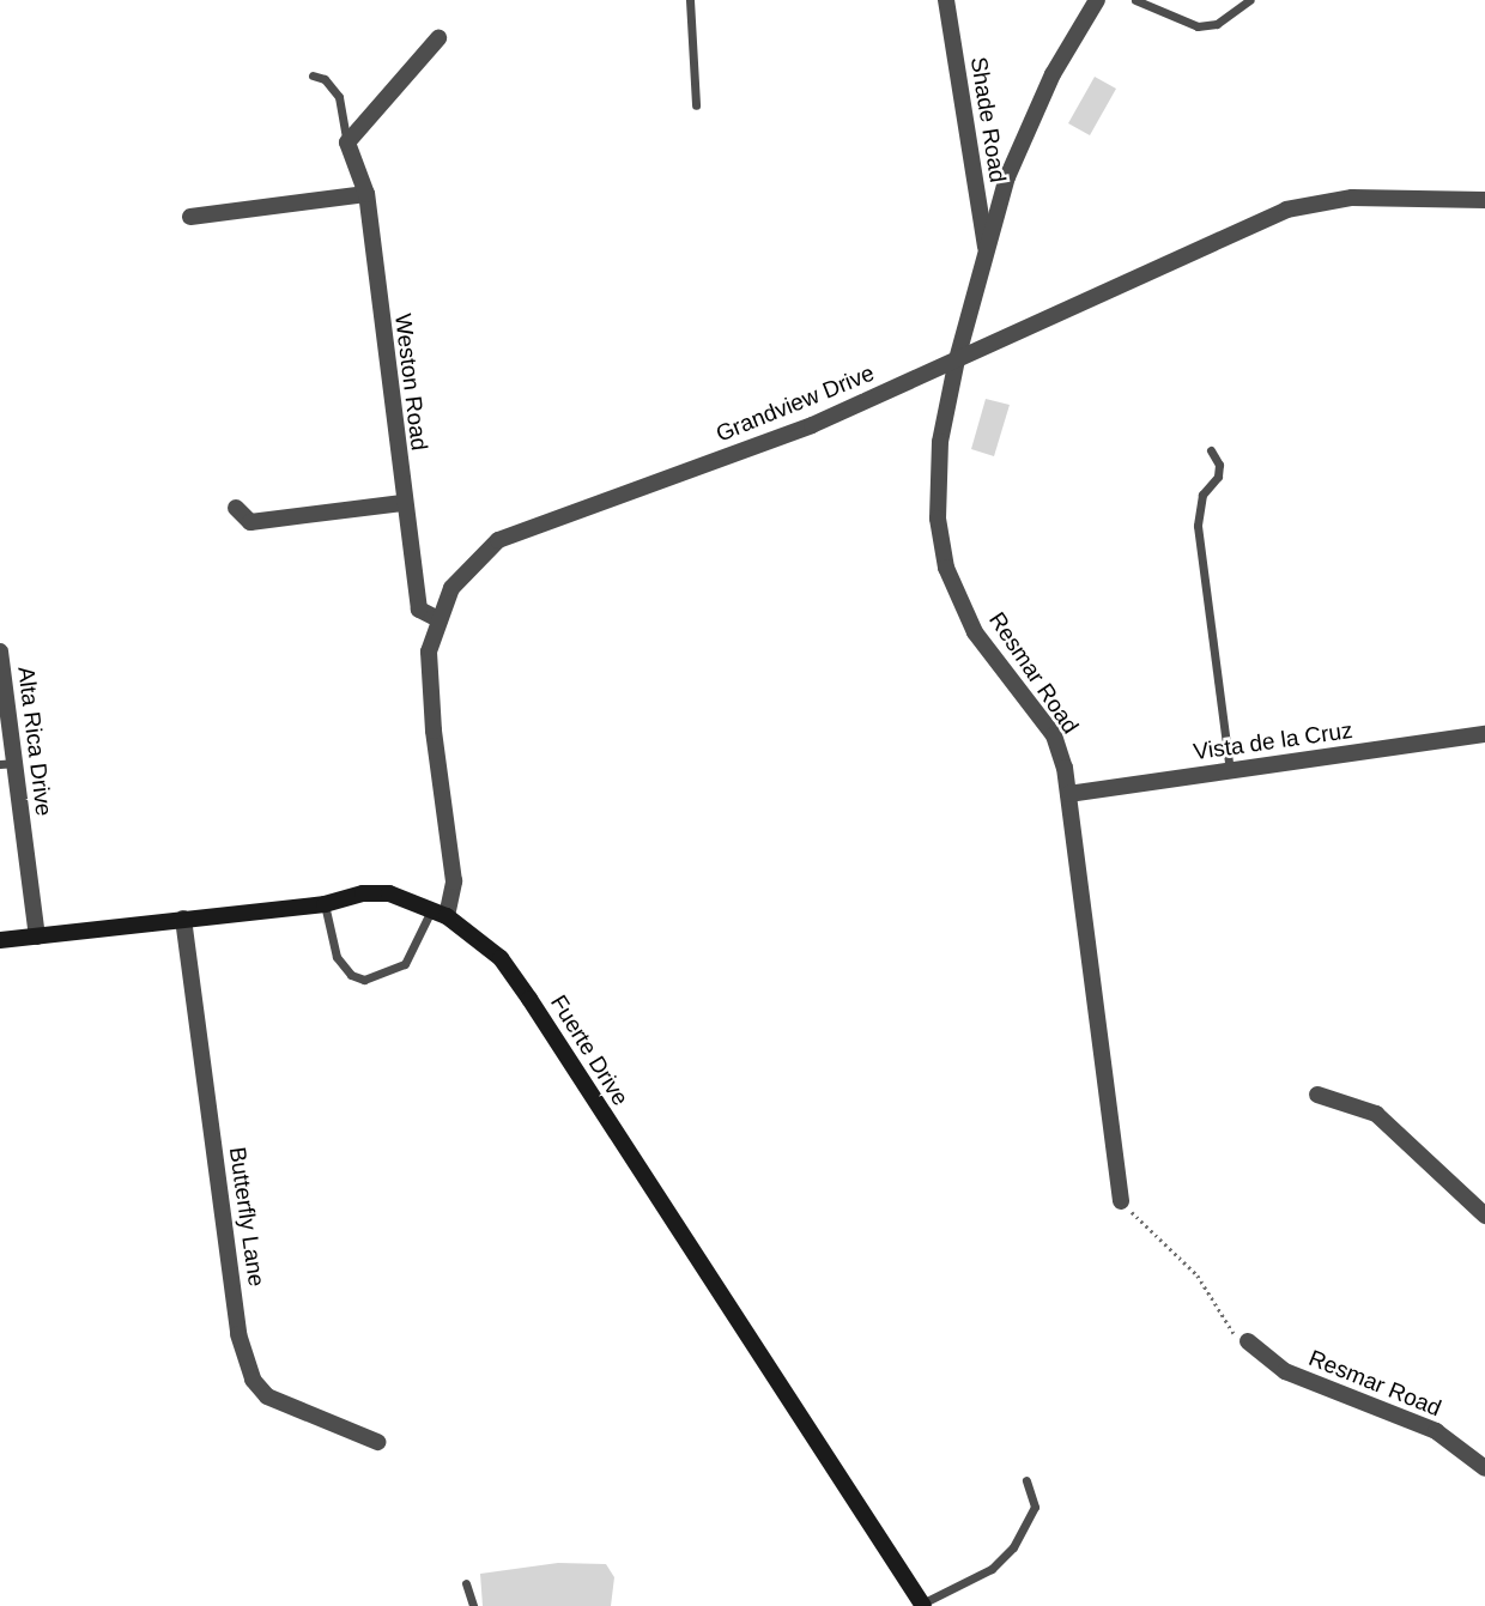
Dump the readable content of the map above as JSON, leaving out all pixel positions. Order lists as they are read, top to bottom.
{
  "streets": {
    "main road": ["Fuerte Drive"],
    "street": [
      "Shade Road",
      "Weston Road",
      "Grandview Drive",
      "Resmar Road",
      "Alta Rica Drive",
      "Vista de la Cruz",
      "Butterfly Lane"
    ]
  },
  "crossings": [
    ["Shade Road", "Resmar Road"],
    ["Weston Road", "Grandview Drive"],
    ["Grandview Drive", "Resmar Road"],
    ["Grandview Drive", "Fuerte Drive"],
    ["Resmar Road", "Vista de la Cruz"],
    ["Alta Rica Drive", "Fuerte Drive"],
    ["Fuerte Drive", "Butterfly Lane"]
  ]
}
